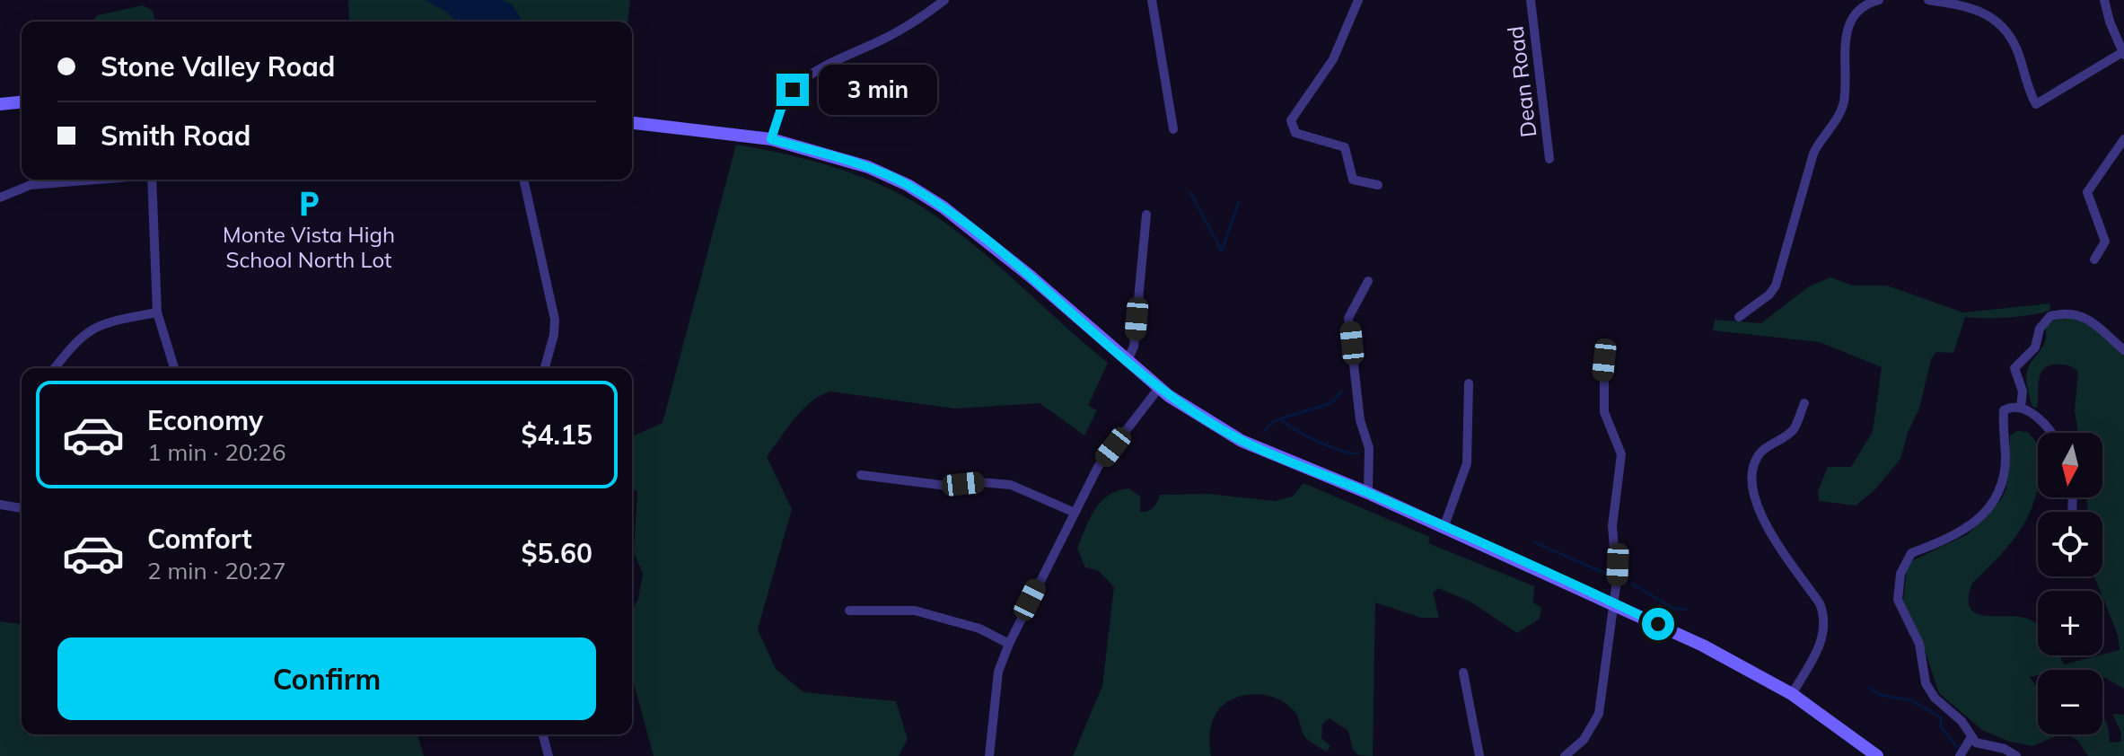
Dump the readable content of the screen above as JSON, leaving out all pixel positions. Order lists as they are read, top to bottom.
{
  "streets": {
    "street": ["Dean Road"]
  },
  "places": {
    "parking": ["Monte Vista High School North Lot"]
  },
  "north": "bottom",
  "page": {
    "banner": ["Stone Valley Road", "Smith Road"],
    "bubble": "3 min",
    "list": [
      {
        "name": "Economy",
        "note": "1 min · 20:26",
        "value": "$4.15"
      },
      {
        "name": "Comfort",
        "note": "2 min · 20:27",
        "value": "$5.60"
      }
    ],
    "map_buttons": ["+", "−"],
    "buttons": "Confirm"
  }
}
